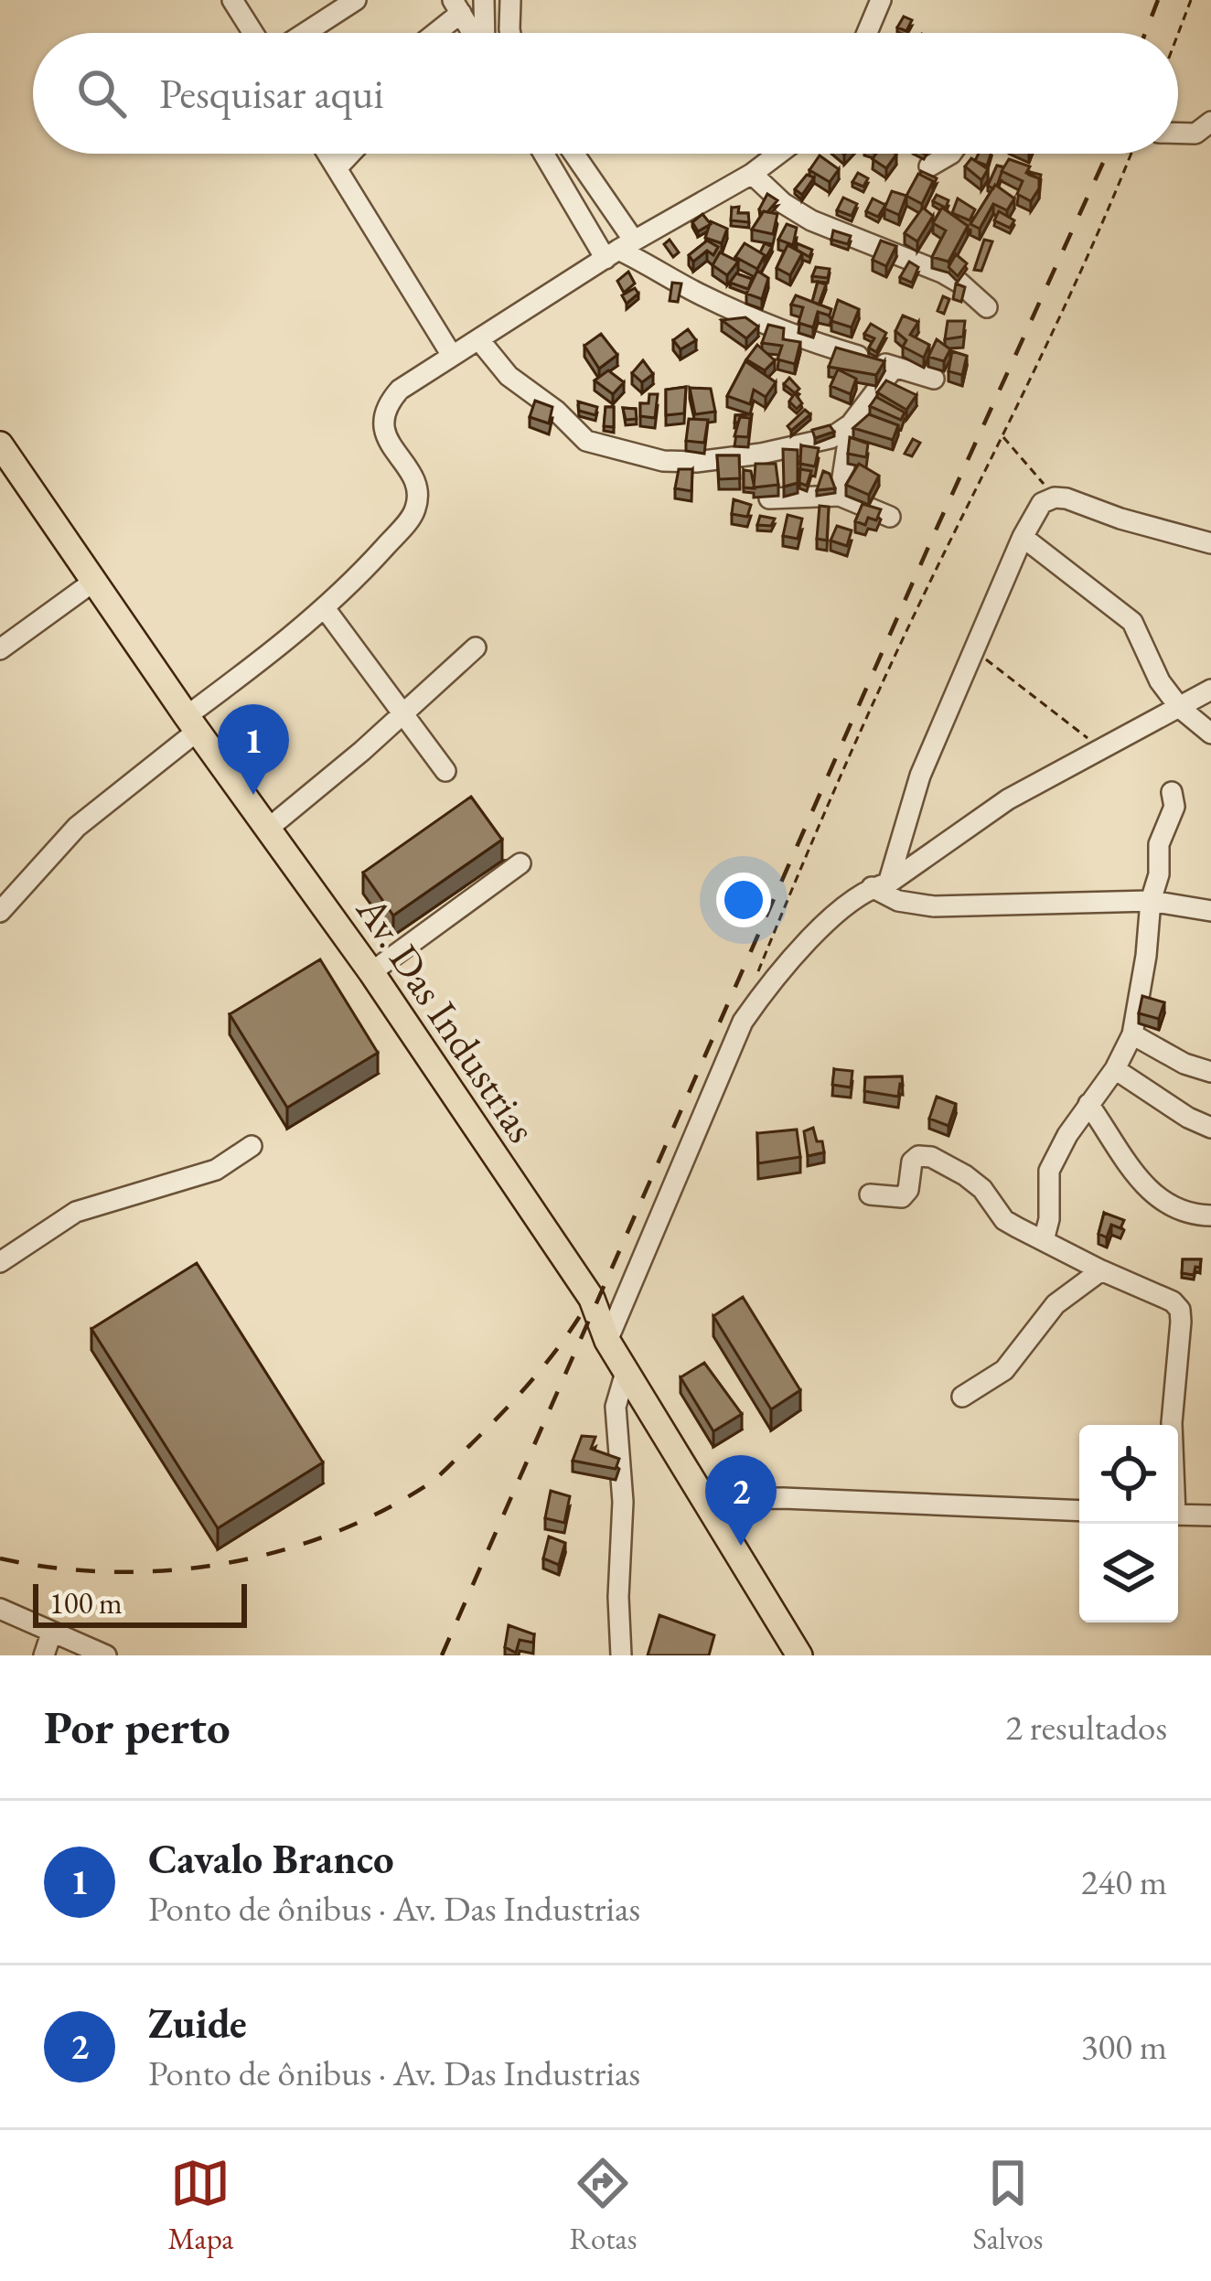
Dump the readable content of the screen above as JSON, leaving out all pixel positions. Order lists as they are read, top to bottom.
{
  "streets": {
    "main road": ["Av. Das Industrias"]
  },
  "scale_bar": "100 m",
  "page": {
    "search": "Pesquisar aqui",
    "pins": ["1", "2"],
    "scale": "100 m",
    "heading": ["Por perto", "2 resultados"],
    "list": [
      {
        "mark": "1",
        "name": "Cavalo Branco",
        "note": "Ponto de ônibus · Av. Das Industrias",
        "value": "240 m"
      },
      {
        "mark": "2",
        "name": "Zuide",
        "note": "Ponto de ônibus · Av. Das Industrias",
        "value": "300 m"
      }
    ],
    "nav": ["Mapa", "Rotas", "Salvos"]
  }
}
